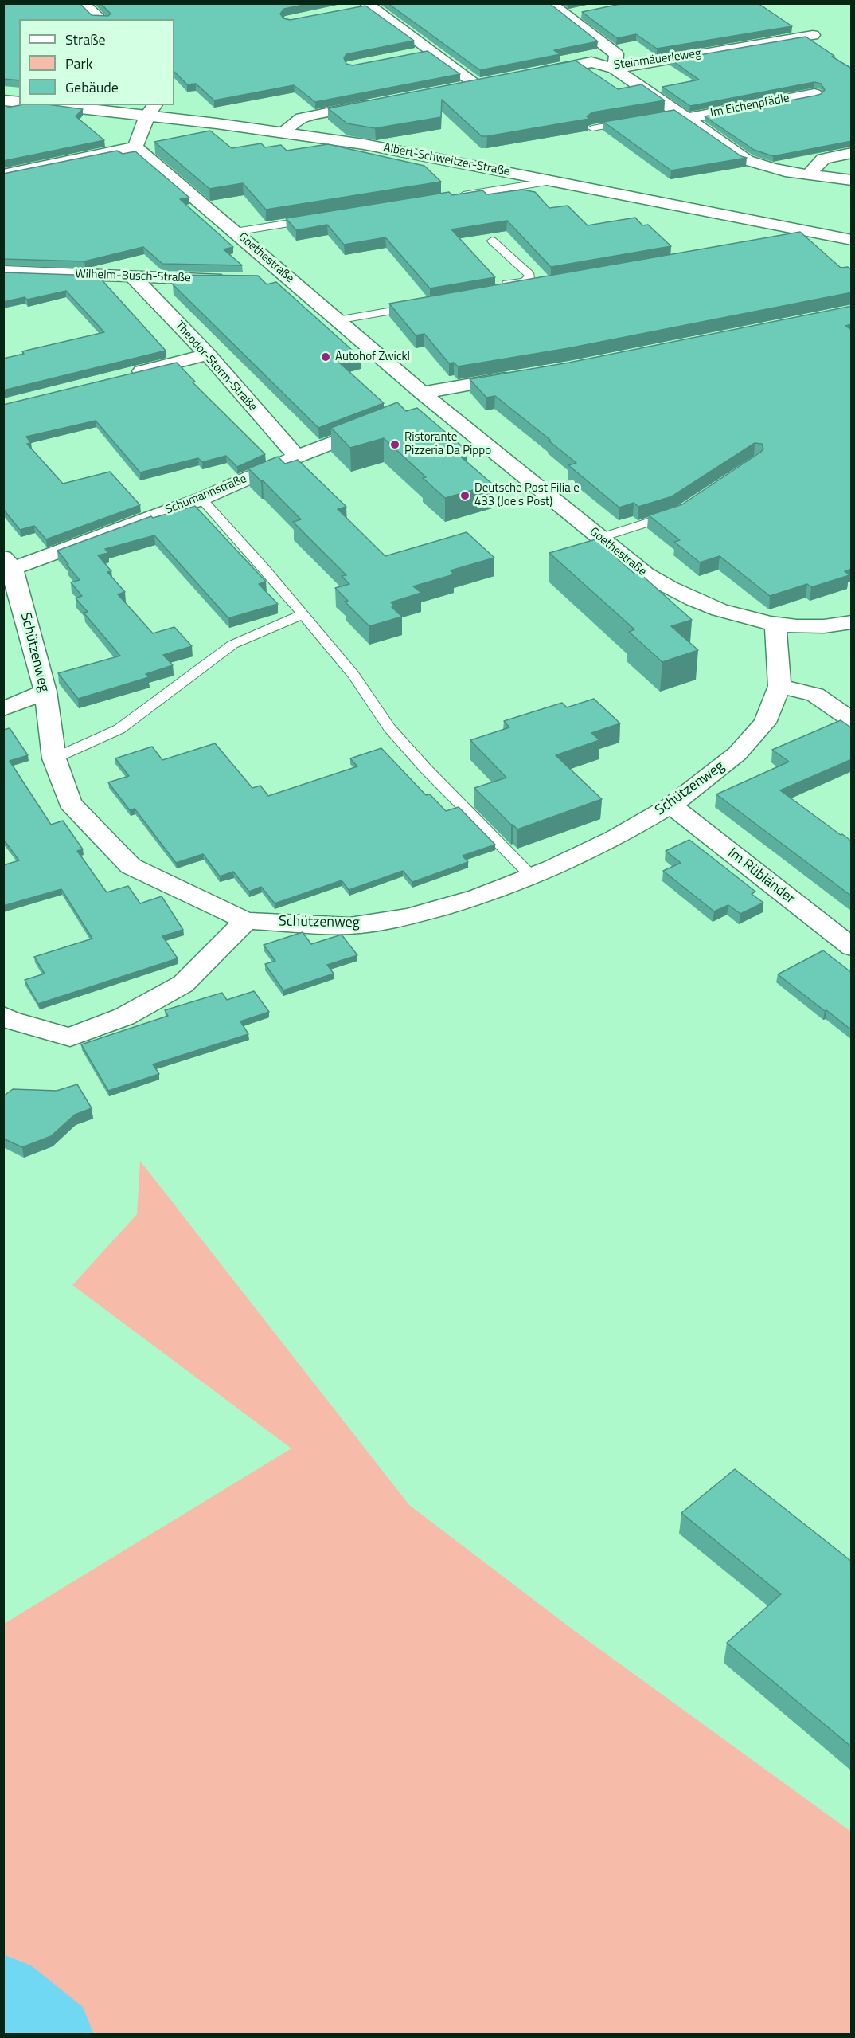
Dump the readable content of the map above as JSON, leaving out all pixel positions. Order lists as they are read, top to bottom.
{
  "streets": {
    "street": [
      "Steinmäuerleweg",
      "Im Eichenpfädle",
      "Albert-Schweitzer-Straße",
      "Goethestraße",
      "Wilhelm-Busch-Straße",
      "Theodor-Storm-Straße",
      "Schumannstraße",
      "Schützenweg",
      "Im Rübländer"
    ]
  },
  "crossings": [
    ["Steinmäuerleweg", "Im Eichenpfädle"],
    ["Goethestraße", "Schützenweg"],
    ["Wilhelm-Busch-Straße", "Theodor-Storm-Straße"],
    ["Theodor-Storm-Straße", "Schumannstraße"],
    ["Schumannstraße", "Schützenweg"],
    ["Schützenweg", "Im Rübländer"]
  ],
  "places": ["Autohof Zwickl", "Ristorante Pizzeria Da Pippo", "Deutsche Post Filiale 433 (Joe's Post)"],
  "legend": ["Straße", "Park", "Gebäude"]
}
